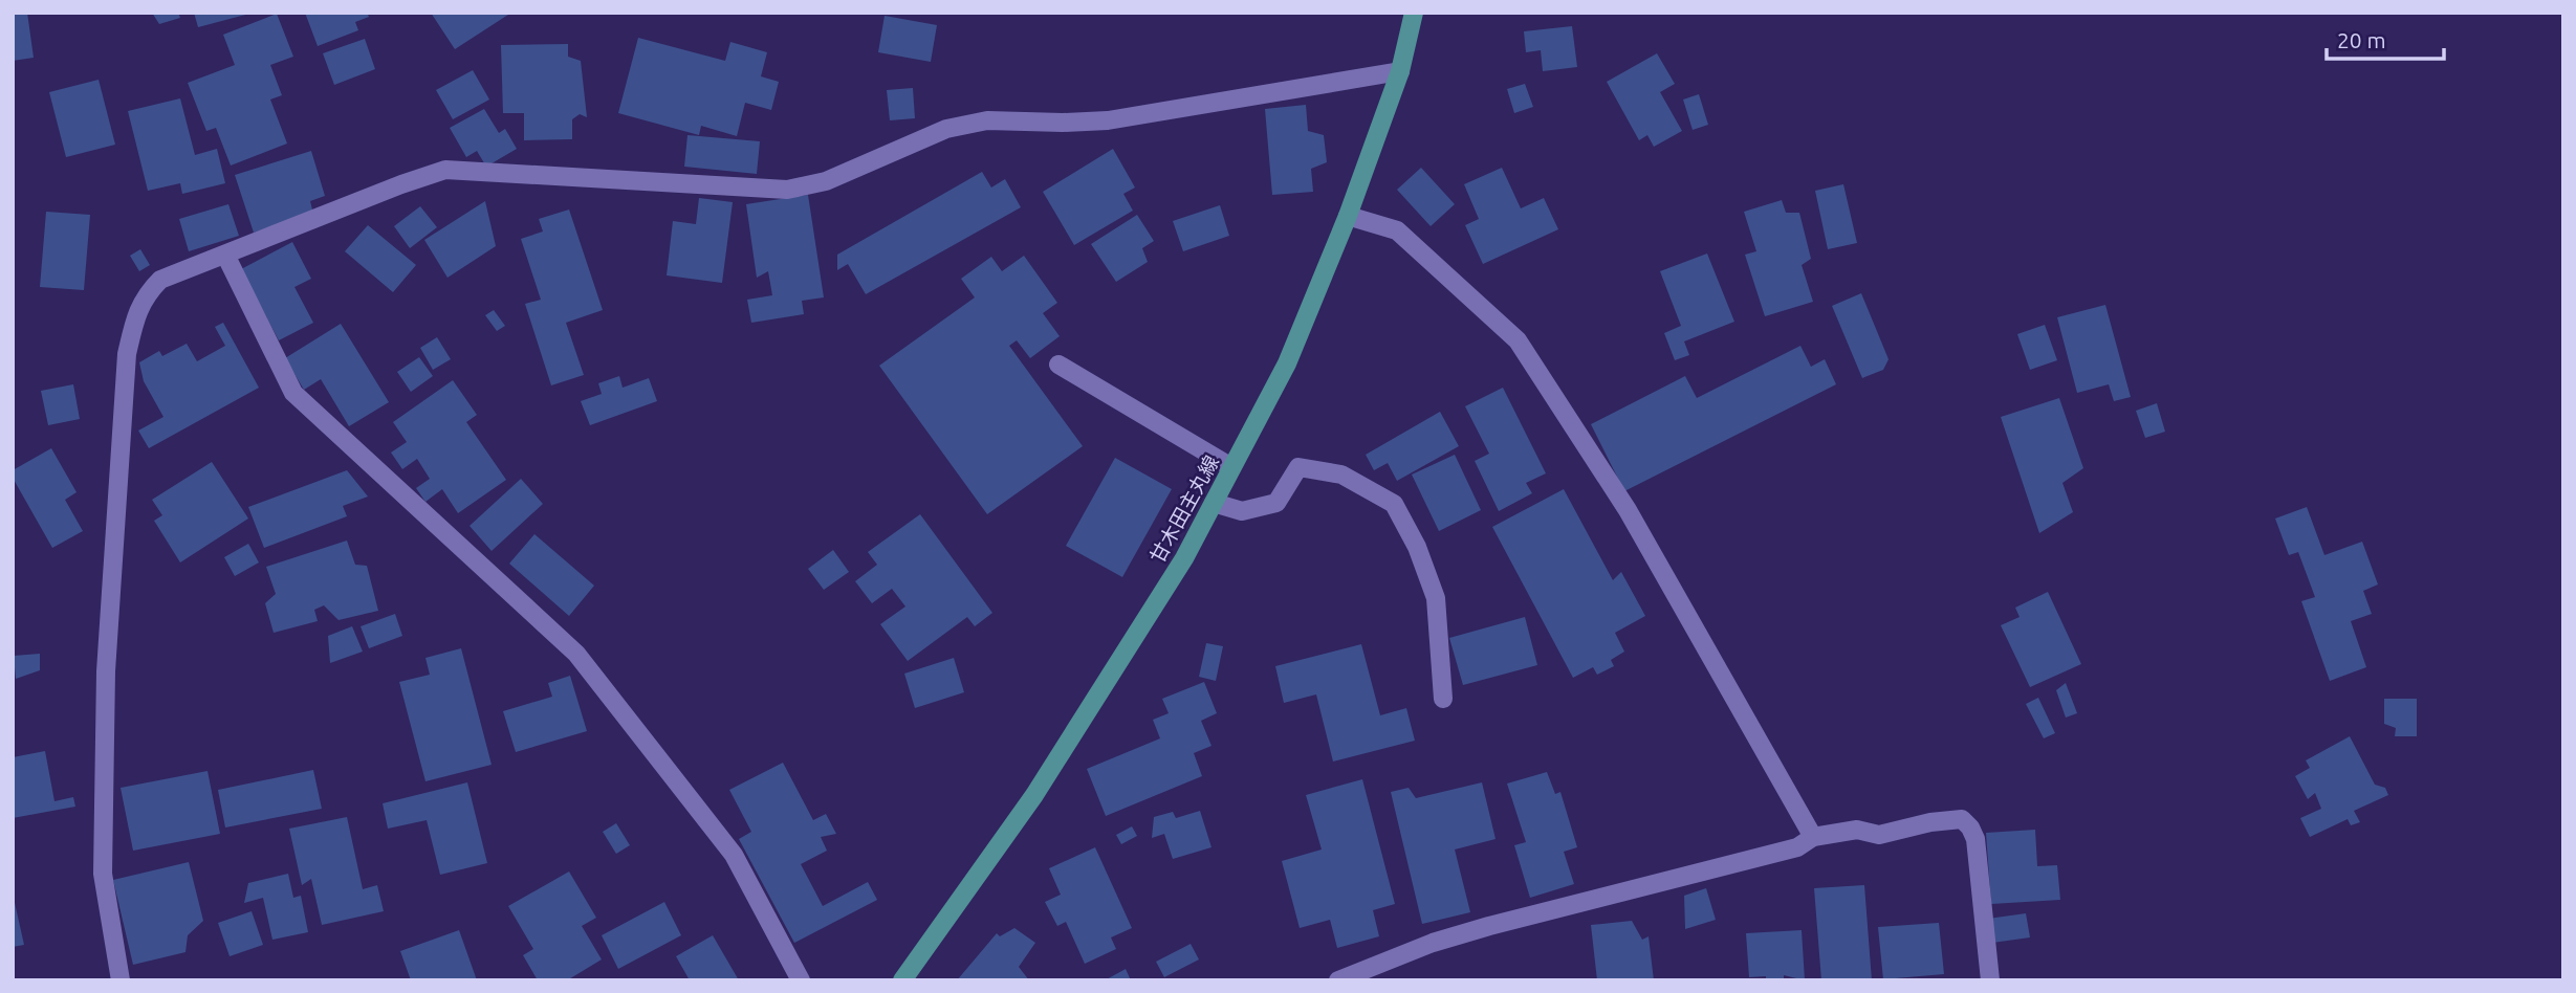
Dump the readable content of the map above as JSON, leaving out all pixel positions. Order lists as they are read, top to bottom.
{
  "streets": {
    "main road": ["甘木田主丸線"]
  },
  "scale_bar": "20 m"
}
